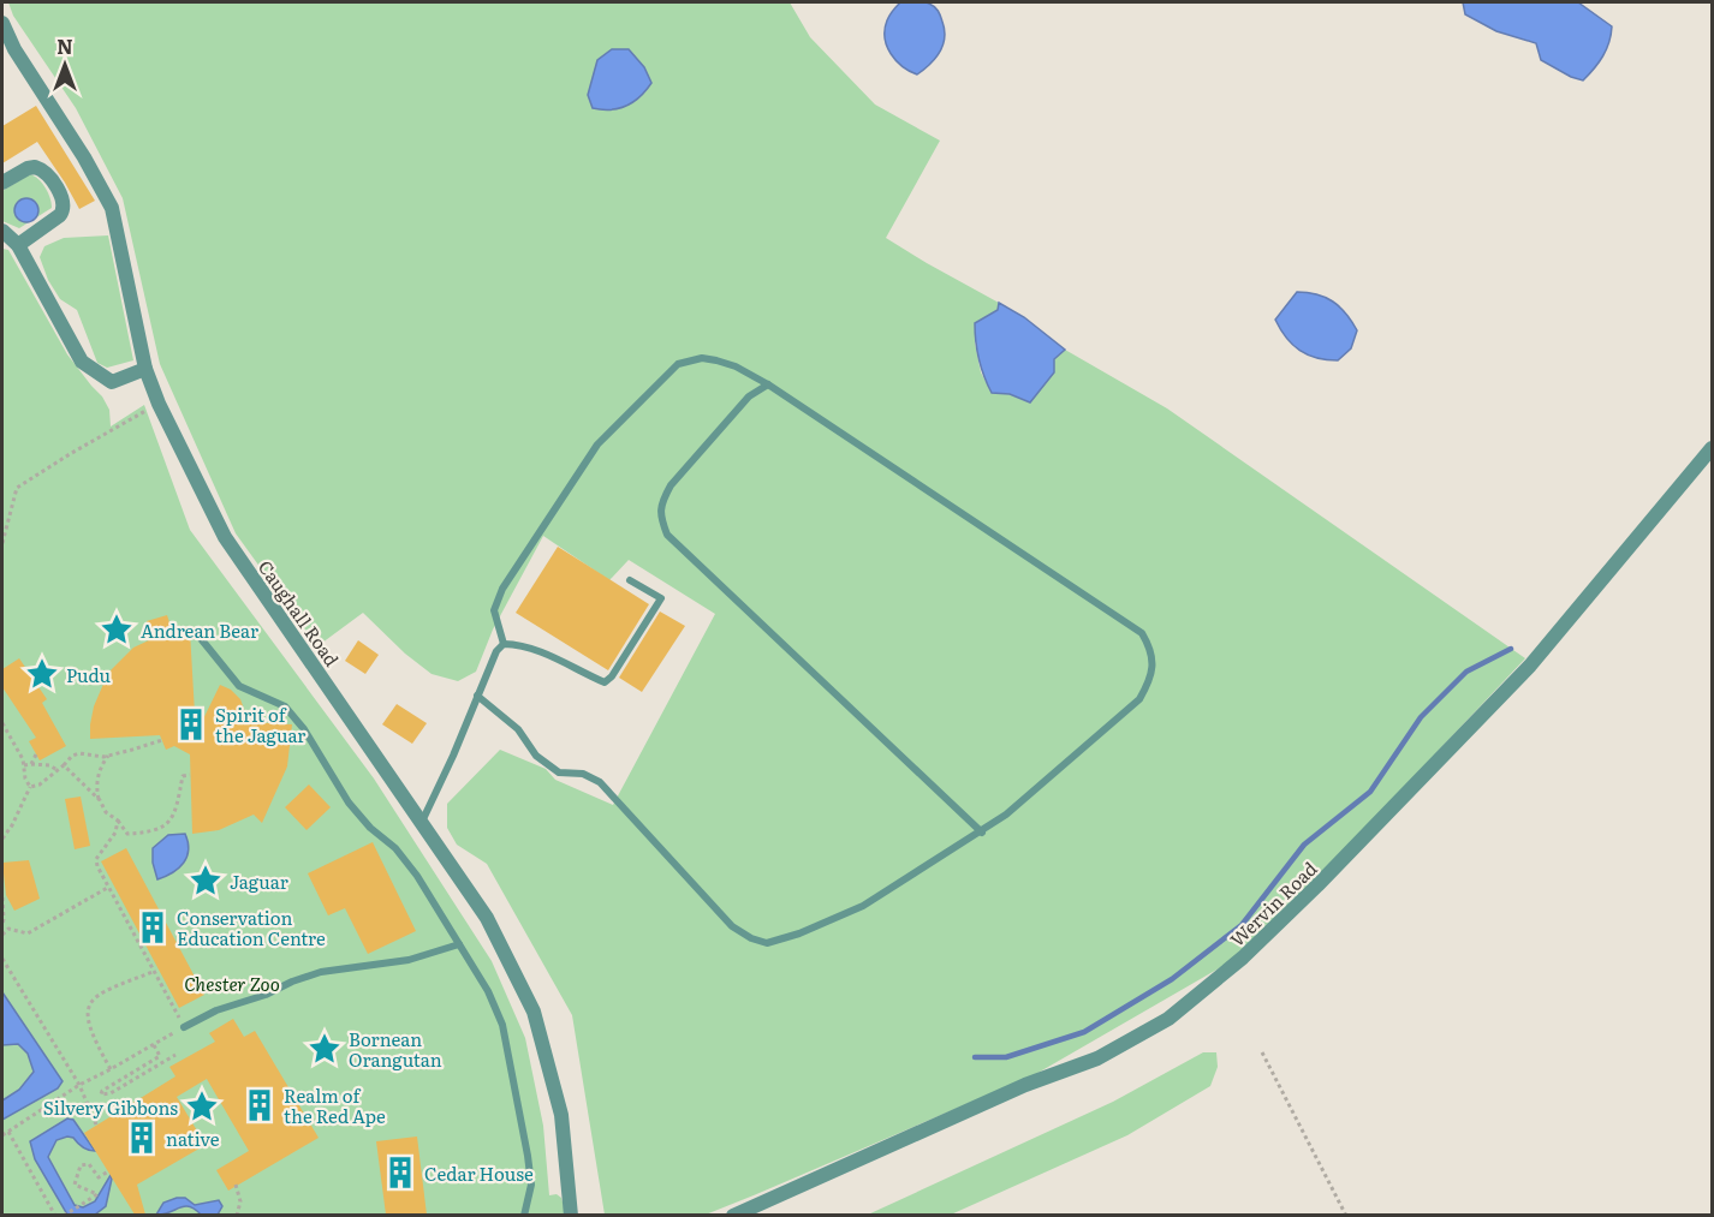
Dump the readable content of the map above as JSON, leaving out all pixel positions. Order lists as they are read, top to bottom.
{
  "streets": {
    "street": ["Caughall Road", "Wervin Road"]
  },
  "parks": ["Chester Zoo"],
  "places": {
    "place": [
      "Andrean Bear",
      "Pudu",
      "Jaguar",
      "Bornean Orangutan",
      "Silvery Gibbons"
    ],
    "building": [
      "Spirit of the Jaguar",
      "Conservation Education Centre",
      "Realm of the Red Ape",
      "native",
      "Cedar House"
    ]
  },
  "north": "top"
}
